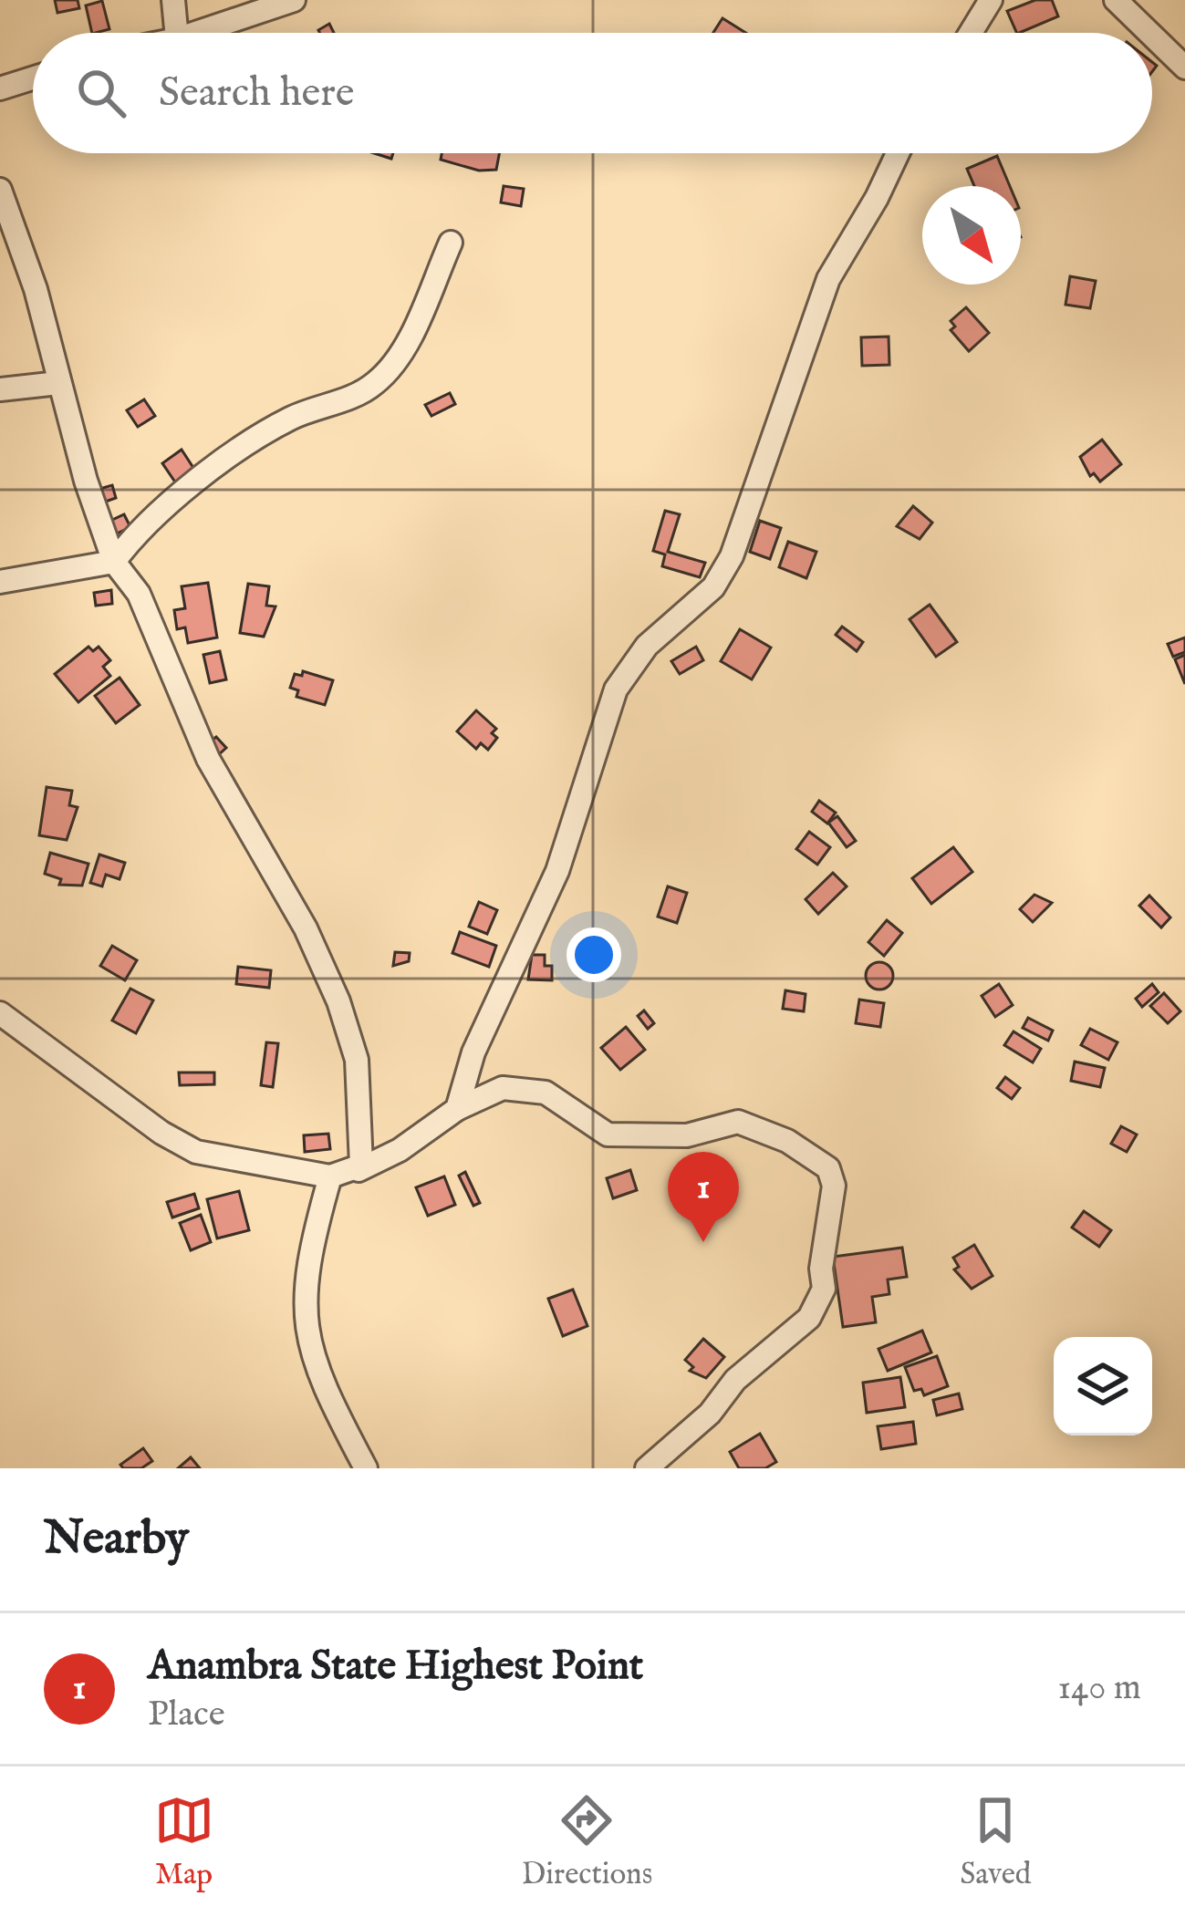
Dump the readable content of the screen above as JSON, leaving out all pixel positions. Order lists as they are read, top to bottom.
{
  "north": "bottom right",
  "page": {
    "search": "Search here",
    "pins": "1",
    "heading": "Nearby",
    "list": [
      {
        "mark": "1",
        "name": "Anambra State Highest Point",
        "note": "Place",
        "value": "140 m"
      }
    ],
    "nav": ["Map", "Directions", "Saved"]
  }
}
